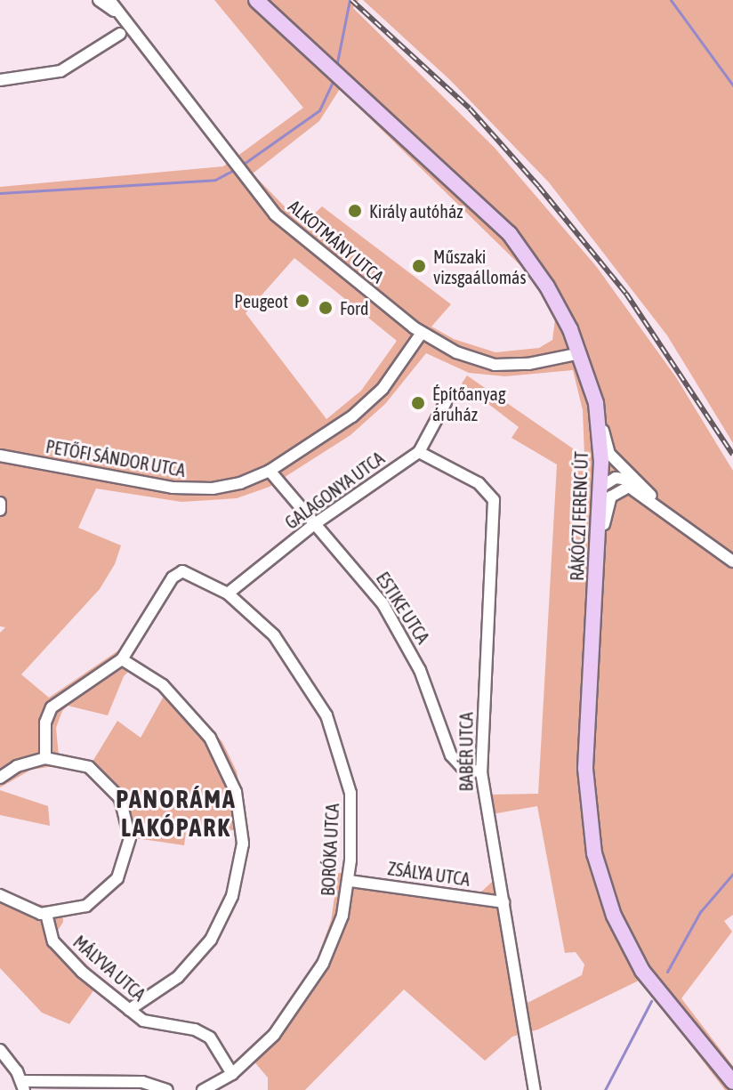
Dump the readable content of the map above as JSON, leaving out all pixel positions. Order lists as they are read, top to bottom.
{
  "streets": {
    "main road": ["RÁKÓCZI FERENC ÚT"],
    "street": [
      "ALKOTMÁNY UTCA",
      "PETŐFI SÁNDOR UTCA",
      "GALAGONYA UTCA",
      "ESTIKE UTCA",
      "BABÉR UTCA",
      "BORÓKA UTCA",
      "ZSÁLYA UTCA",
      "MÁLYVA UTCA"
    ]
  },
  "crossings": [
    ["ALKOTMÁNY UTCA", "PETŐFI SÁNDOR UTCA"],
    ["ALKOTMÁNY UTCA", "RÁKÓCZI FERENC ÚT"],
    ["PETŐFI SÁNDOR UTCA", "ESTIKE UTCA"],
    ["GALAGONYA UTCA", "ESTIKE UTCA"],
    ["GALAGONYA UTCA", "BABÉR UTCA"],
    ["GALAGONYA UTCA", "BORÓKA UTCA"],
    ["ESTIKE UTCA", "BABÉR UTCA"],
    ["BABÉR UTCA", "ZSÁLYA UTCA"],
    ["BORÓKA UTCA", "ZSÁLYA UTCA"],
    ["BORÓKA UTCA", "MÁLYVA UTCA"]
  ],
  "districts": ["PANORÁMA LAKÓPARK"],
  "places": [
    "Király autóház",
    "Műszaki vizsgaállomás",
    "Peugeot",
    "Ford",
    "Építőanyag áruház"
  ]
}
